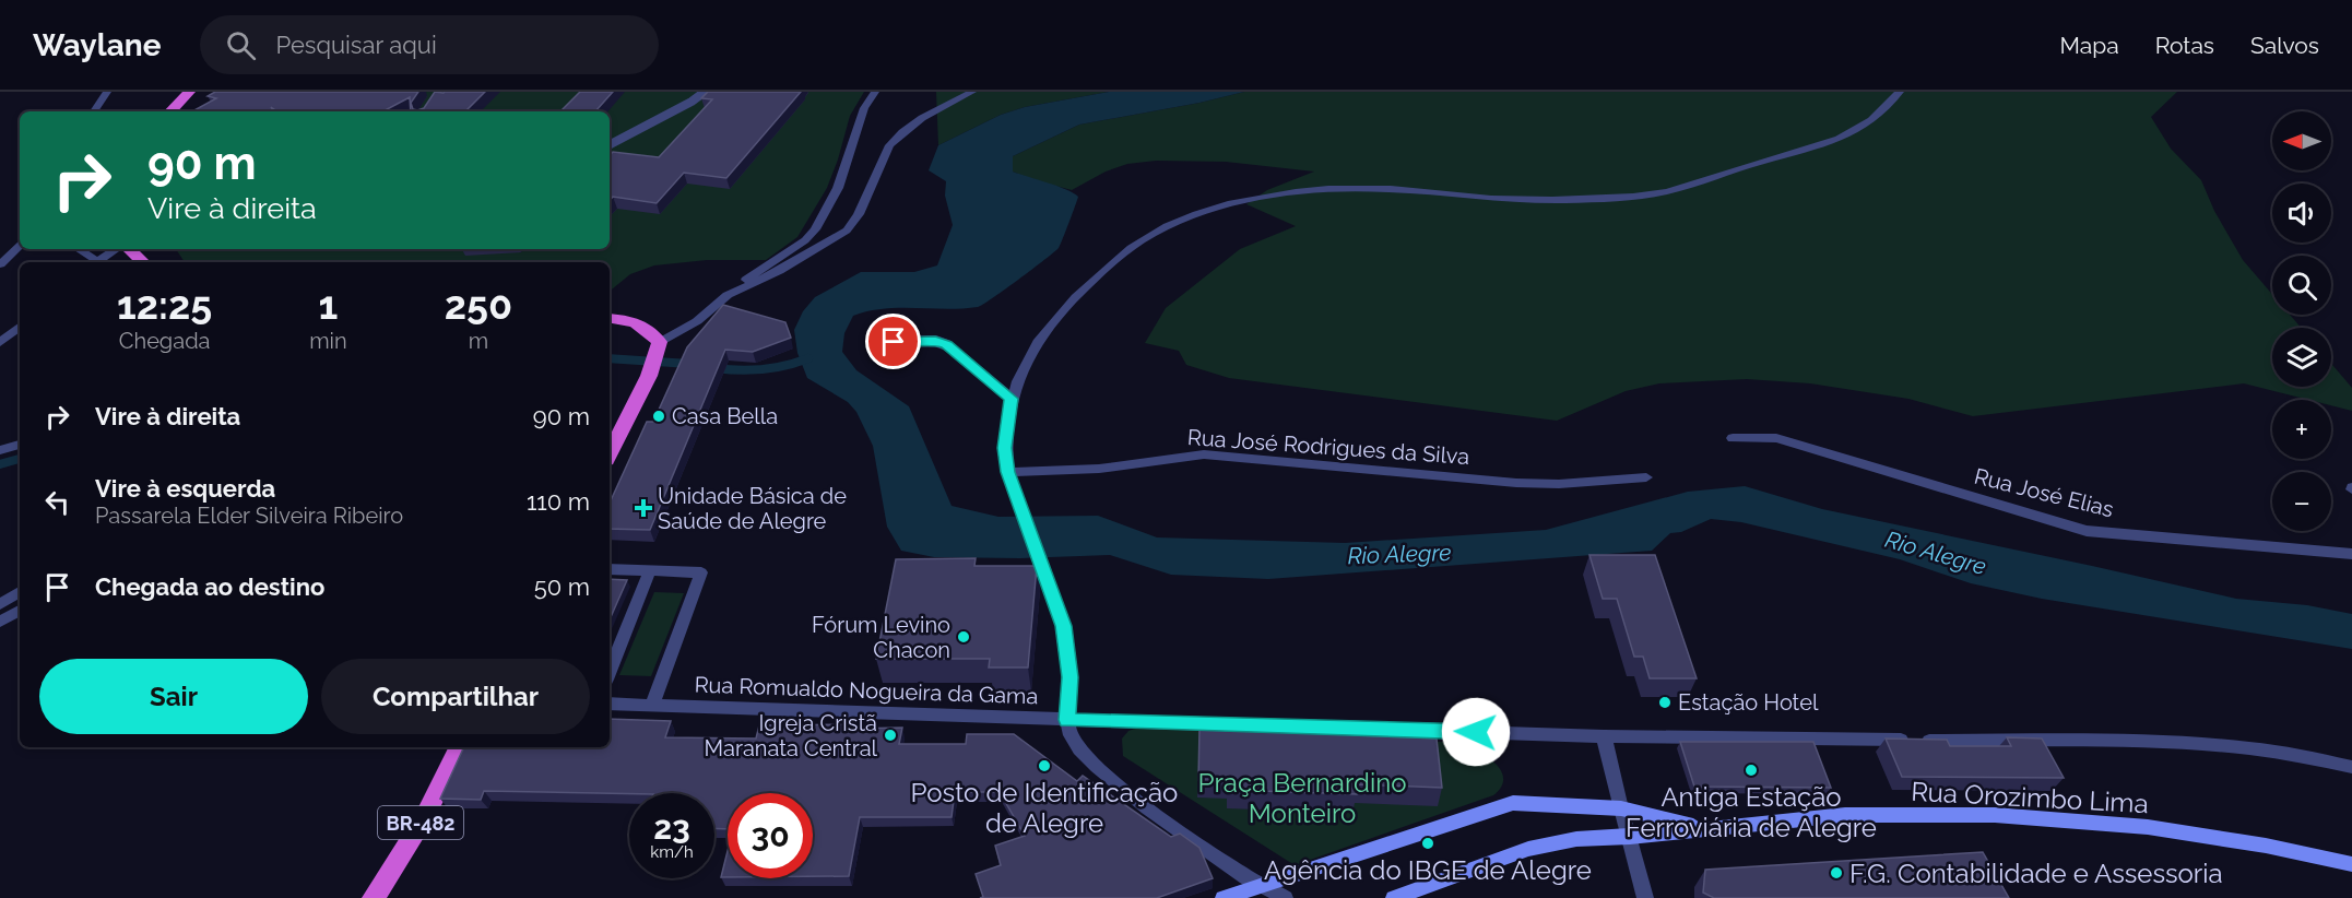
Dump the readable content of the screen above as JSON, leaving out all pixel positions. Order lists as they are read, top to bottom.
{
  "streets": {
    "highway": ["BR-482"],
    "main road": ["Rua Orozimbo Lima"],
    "street": ["Rua José Rodrigues da Silva", "Rua José Elias", "Rua Romualdo Nogueira da Gama"]
  },
  "water": ["Rio Alegre"],
  "parks": ["Praça Bernardino Monteiro"],
  "places": {
    "other": [
      "Casa Bella",
      "Fórum Levino Chacon",
      "Estação Hotel",
      "Igreja Cristã Maranata Central",
      "Posto de Identificação de Alegre",
      "Antiga Estação Ferroviária de Alegre",
      "Agência do IBGE de Alegre",
      "F.G. Contabilidade e Assessoria"
    ],
    "health": ["Unidade Básica de Saúde de Alegre"]
  },
  "north": "left",
  "page": {
    "header": "Waylane",
    "search": "Pesquisar aqui",
    "nav": ["Mapa", "Rotas", "Salvos"],
    "map_buttons": ["+", "−"],
    "turn": ["90 m", "Vire à direita"],
    "eta": [
      "12:25",
      "Chegada",
      "1",
      "min",
      "250",
      "m"
    ],
    "list": [
      {
        "name": "Vire à direita",
        "value": "90 m"
      },
      {
        "name": "Vire à esquerda",
        "note": "Passarela Elder Silveira Ribeiro",
        "value": "110 m"
      },
      {
        "name": "Chegada ao destino",
        "value": "50 m"
      }
    ],
    "buttons": ["Sair", "Compartilhar"],
    "speed": "23 km/h",
    "limit": "30"
  }
}
